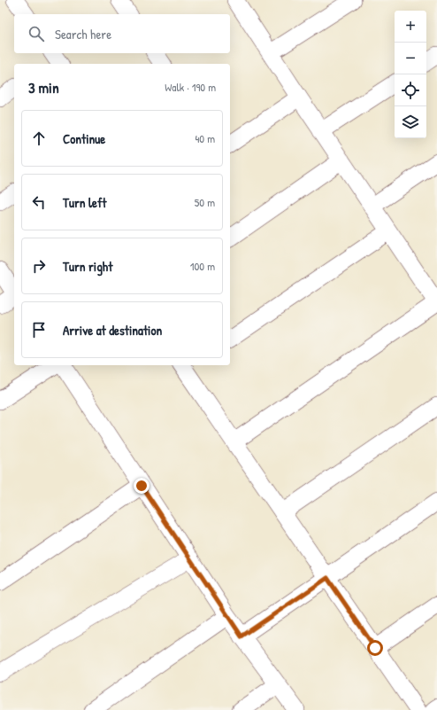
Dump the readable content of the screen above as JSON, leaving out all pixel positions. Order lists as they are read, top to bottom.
{
  "page": {
    "map_buttons": ["+", "−"],
    "search": "Search here",
    "heading": ["3 min", "Walk · 190 m"],
    "list": [
      ["Continue", "40 m"],
      ["Turn left", "50 m"],
      ["Turn right", "100 m"],
      "Arrive at destination"
    ]
  }
}
